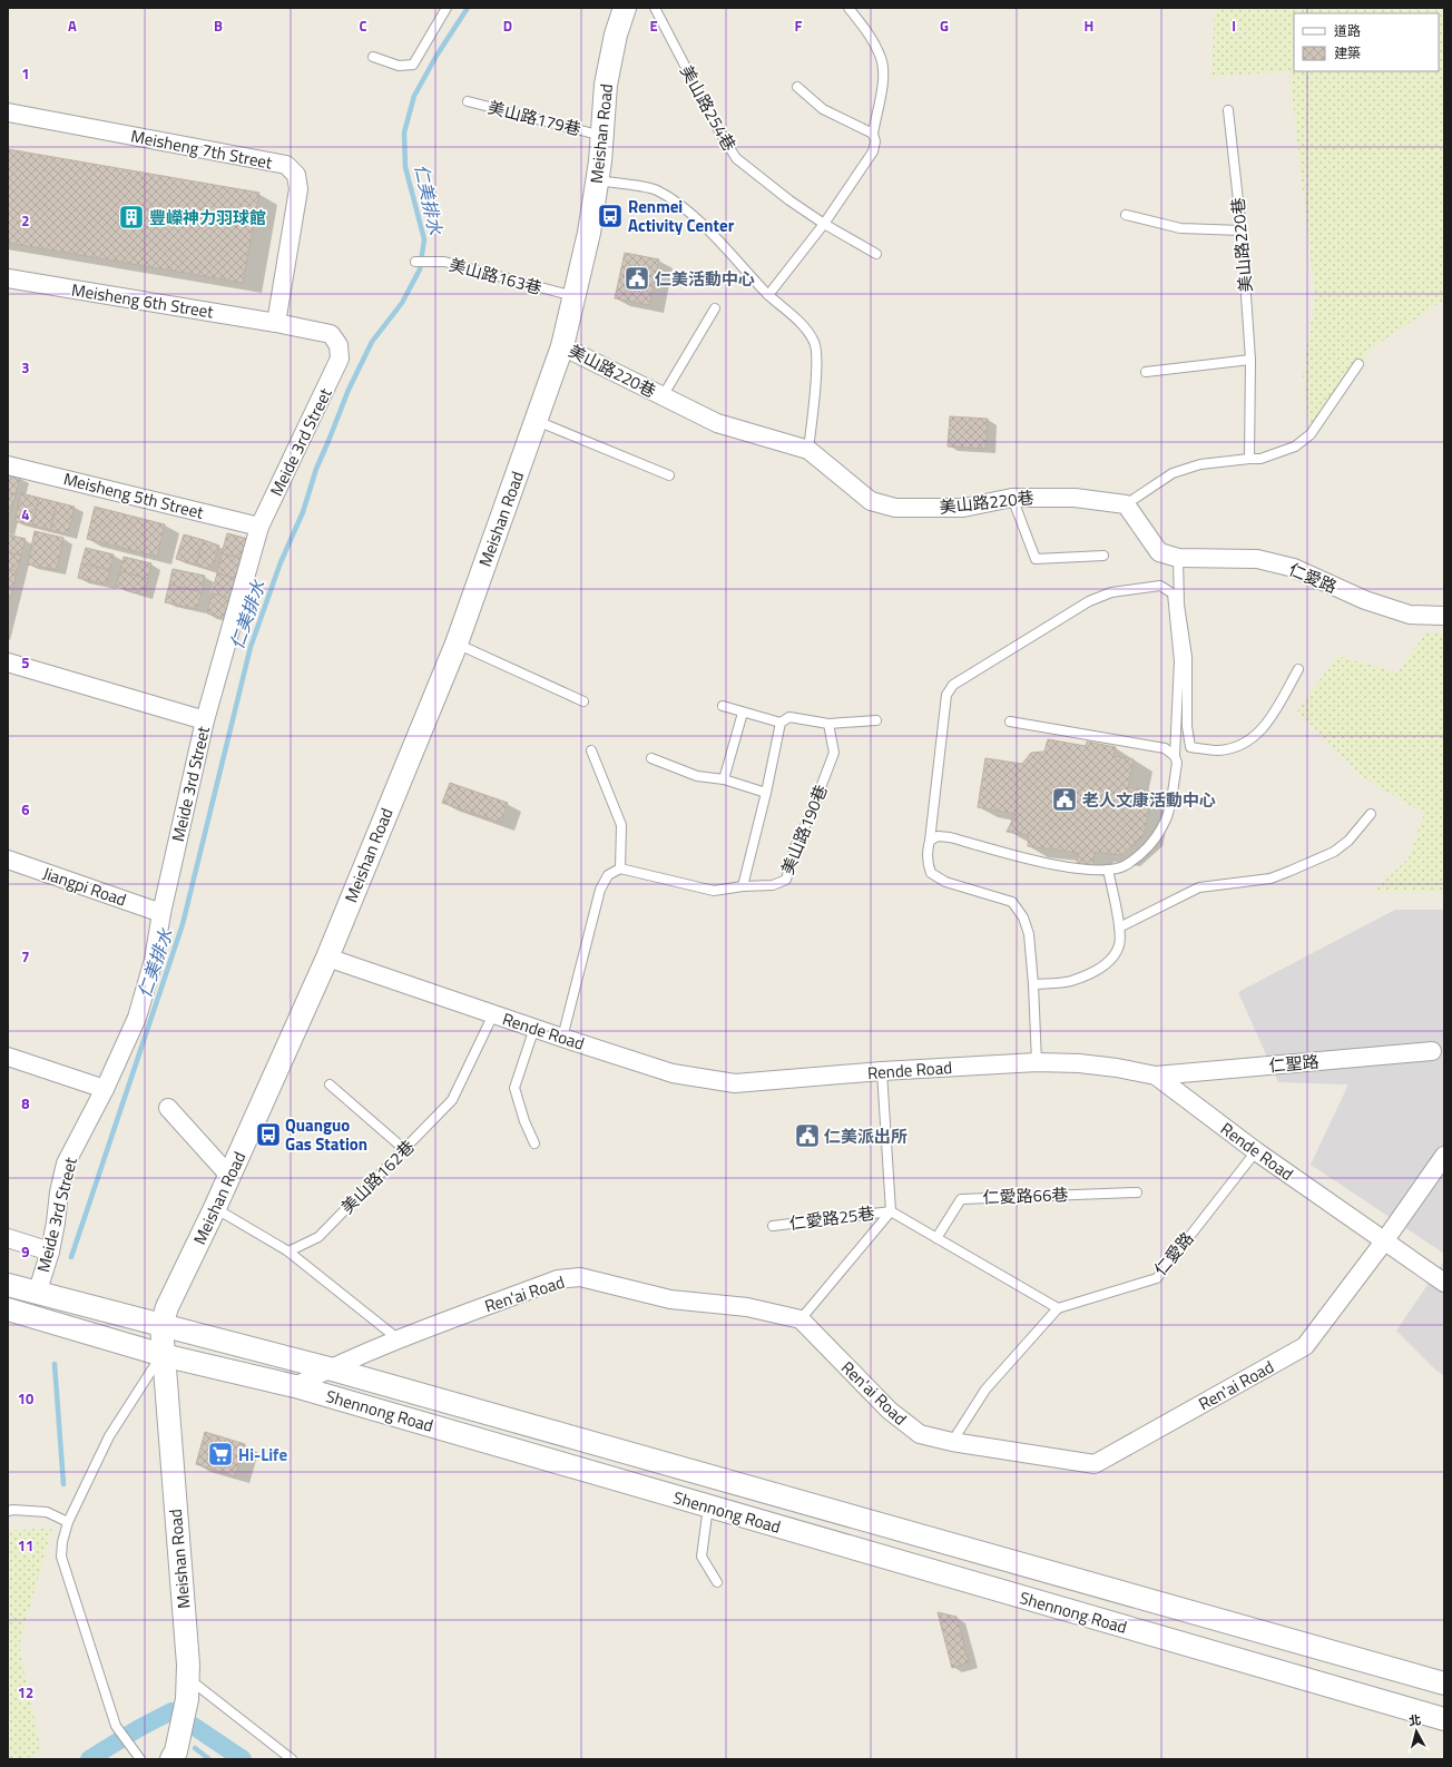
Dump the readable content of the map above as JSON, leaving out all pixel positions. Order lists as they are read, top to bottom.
{
  "streets": {
    "street": [
      "Meishan Road",
      "Meisheng 7th Street",
      "美山路220巷",
      "Meisheng 6th Street",
      "Meide 3rd Street",
      "Meisheng 5th Street",
      "仁愛路",
      "Jiangpi Road",
      "Rende Road",
      "仁聖路",
      "Ren'ai Road",
      "Shennong Road"
    ],
    "lane": [
      "美山路254巷",
      "美山路179巷",
      "美山路163巷",
      "美山路190巷",
      "美山路162巷",
      "仁愛路66巷",
      "仁愛路25巷"
    ]
  },
  "crossings": [
    ["美山路179巷", "Meishan Road"],
    ["Meishan Road", "美山路220巷"],
    ["Meishan Road", "美山路163巷"],
    ["Meishan Road", "Rende Road"],
    ["Meishan Road", "Shennong Road"],
    ["Meisheng 7th Street", "Meisheng 6th Street"],
    ["Meisheng 7th Street", "Meide 3rd Street"],
    ["Meisheng 6th Street", "Meide 3rd Street"],
    ["Meide 3rd Street", "Meisheng 5th Street"],
    ["Meide 3rd Street", "Jiangpi Road"],
    ["Meide 3rd Street", "Shennong Road"],
    ["仁愛路", "Rende Road"],
    ["Rende Road", "仁聖路"],
    ["Rende Road", "美山路162巷"],
    ["Rende Road", "Ren'ai Road"],
    ["Ren'ai Road", "Shennong Road"]
  ],
  "water": ["仁美排水"],
  "places": {
    "bus stop": ["Renmei Activity Center", "Quanguo Gas Station"],
    "building": ["豐嶸神力羽球館"],
    "public building": ["仁美活動中心", "老人文康活動中心", "仁美派出所"],
    "supermarket": ["Hi-Life"]
  },
  "legend": ["道路", "建築"],
  "north": "top",
  "grid": {
    "columns": [
      "A",
      "B",
      "C",
      "D",
      "E",
      "F",
      "G",
      "H",
      "I"
    ],
    "rows": [
      "1",
      "2",
      "3",
      "4",
      "5",
      "6",
      "7",
      "8",
      "9",
      "10",
      "11",
      "12"
    ]
  }
}
